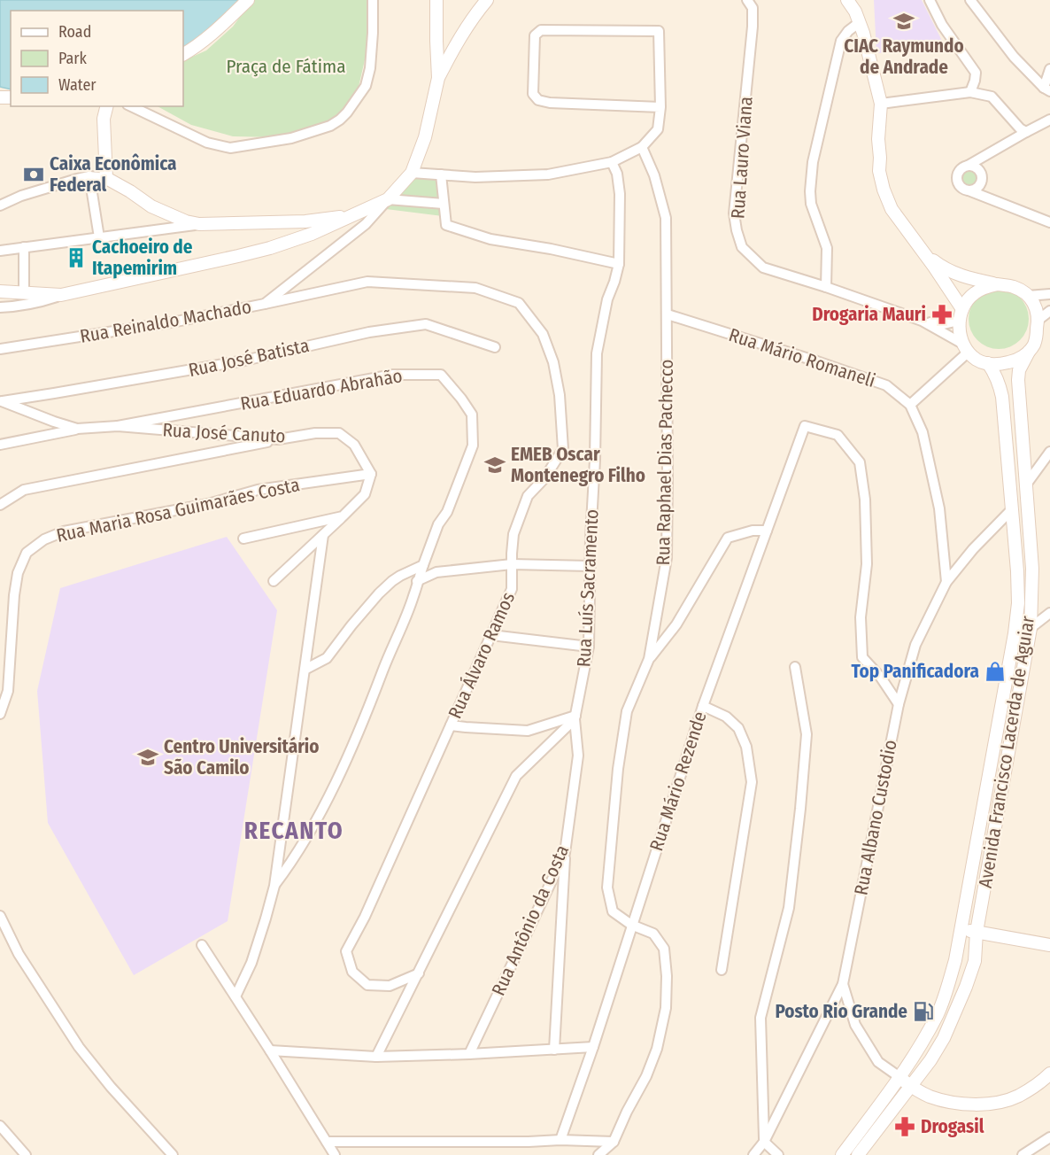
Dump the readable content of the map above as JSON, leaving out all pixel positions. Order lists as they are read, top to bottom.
{
  "streets": {
    "main road": ["Avenida Francisco Lacerda de Aguiar"],
    "street": [
      "Rua Lauro Viana",
      "Rua Reinaldo Machado",
      "Rua José Batista",
      "Rua Mário Romaneli",
      "Rua Eduardo Abrahão",
      "Rua José Canuto",
      "Rua Raphael Dias Pachecco",
      "Rua Maria Rosa Guimarães Costa",
      "Rua Luís Sacramento",
      "Rua Álvaro Ramos",
      "Rua Mário Rezende",
      "Rua Albano Custodio",
      "Rua Antônio da Costa"
    ]
  },
  "crossings": [
    ["Rua Lauro Viana", "Avenida Francisco Lacerda de Aguiar"],
    ["Rua Reinaldo Machado", "Rua Álvaro Ramos"],
    ["Rua José Batista", "Rua José Canuto"],
    ["Rua Mário Romaneli", "Rua Raphael Dias Pachecco"],
    ["Rua Mário Romaneli", "Rua Albano Custodio"],
    ["Rua Eduardo Abrahão", "Rua José Canuto"],
    ["Rua José Canuto", "Rua Maria Rosa Guimarães Costa"],
    ["Rua Raphael Dias Pachecco", "Rua Mário Rezende"],
    ["Rua Luís Sacramento", "Rua Antônio da Costa"],
    ["Avenida Francisco Lacerda de Aguiar", "Rua Albano Custodio"],
    ["Rua Mário Rezende", "Rua Albano Custodio"]
  ],
  "districts": ["RECANTO"],
  "parks": ["Praça de Fátima"],
  "places": {
    "school or university": ["CIAC Raymundo de Andrade", "EMEB Oscar Montenegro Filho", "Centro Universitário São Camilo"],
    "bank": ["Caixa Econômica Federal"],
    "building": ["Cachoeiro de Itapemirim"],
    "pharmacy": ["Drogaria Mauri", "Drogasil"],
    "shop": ["Top Panificadora"],
    "fuel station": ["Posto Rio Grande"]
  },
  "legend": ["Road", "Park", "Water"]
}
